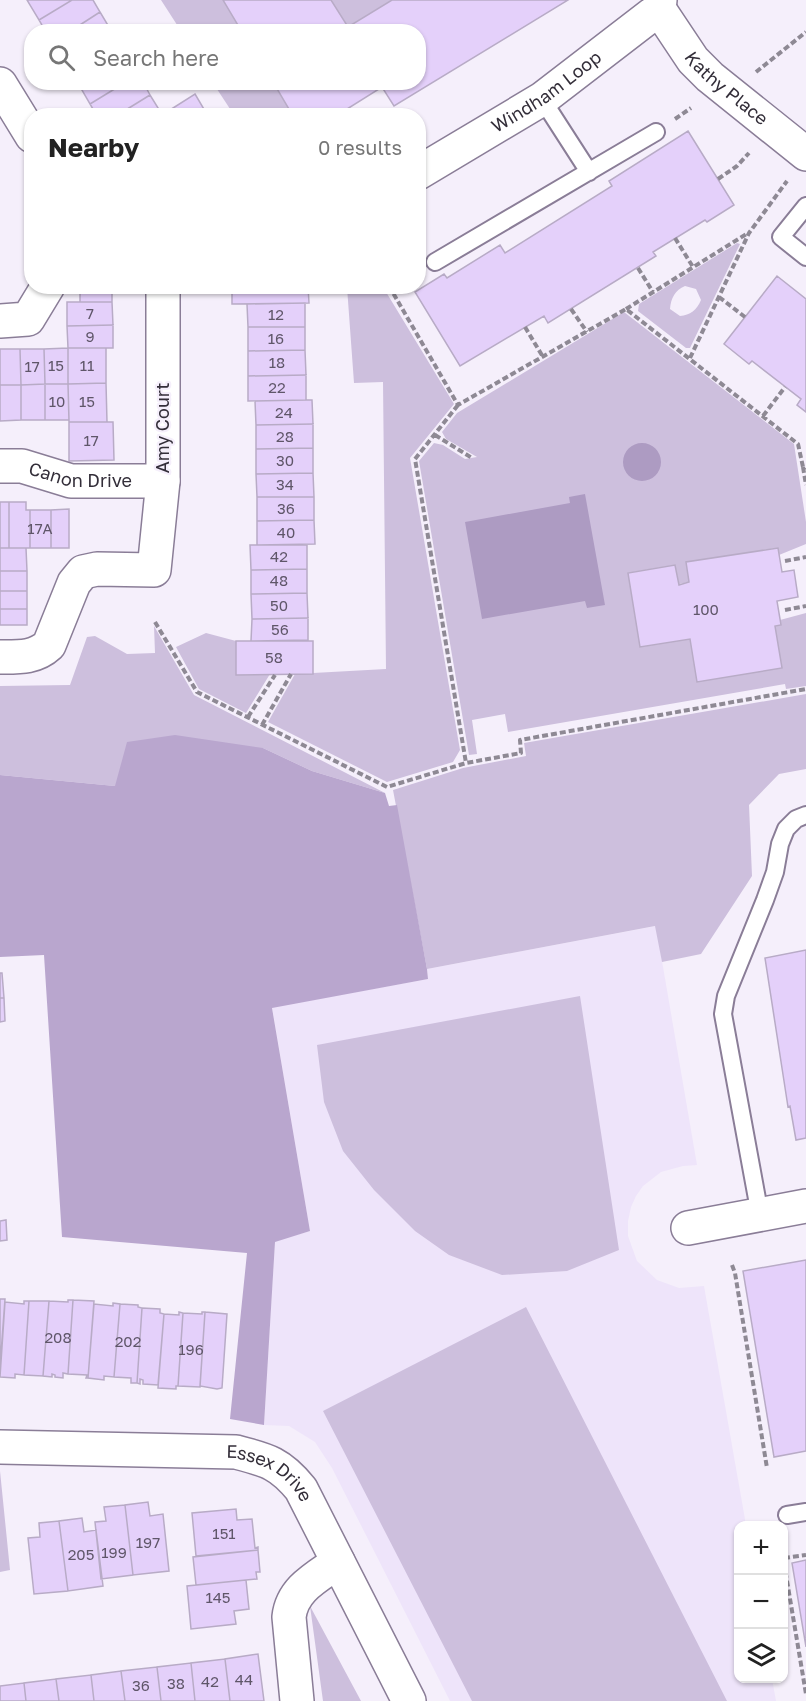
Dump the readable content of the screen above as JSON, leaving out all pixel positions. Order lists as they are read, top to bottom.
{
  "streets": {
    "street": [
      "Kathy Place",
      "Windham Loop",
      "Amy Court",
      "Canon Drive",
      "Essex Drive"
    ]
  },
  "crossings": [
    ["Kathy Place", "Windham Loop"],
    ["Amy Court", "Canon Drive"]
  ],
  "house_numbers": [
    "7",
    "12",
    "9",
    "16",
    "18",
    "15",
    "11",
    "17",
    "22",
    "10",
    "15",
    "24",
    "28",
    "17",
    "30",
    "34",
    "36",
    "17A",
    "40",
    "42",
    "48",
    "50",
    "100",
    "56",
    "58",
    "208",
    "202",
    "196",
    "151",
    "197",
    "199",
    "205",
    "145",
    "44",
    "42",
    "38",
    "36"
  ],
  "page": {
    "search": "Search here",
    "heading": ["Nearby", "0 results"],
    "map_buttons": ["+", "−"]
  }
}
